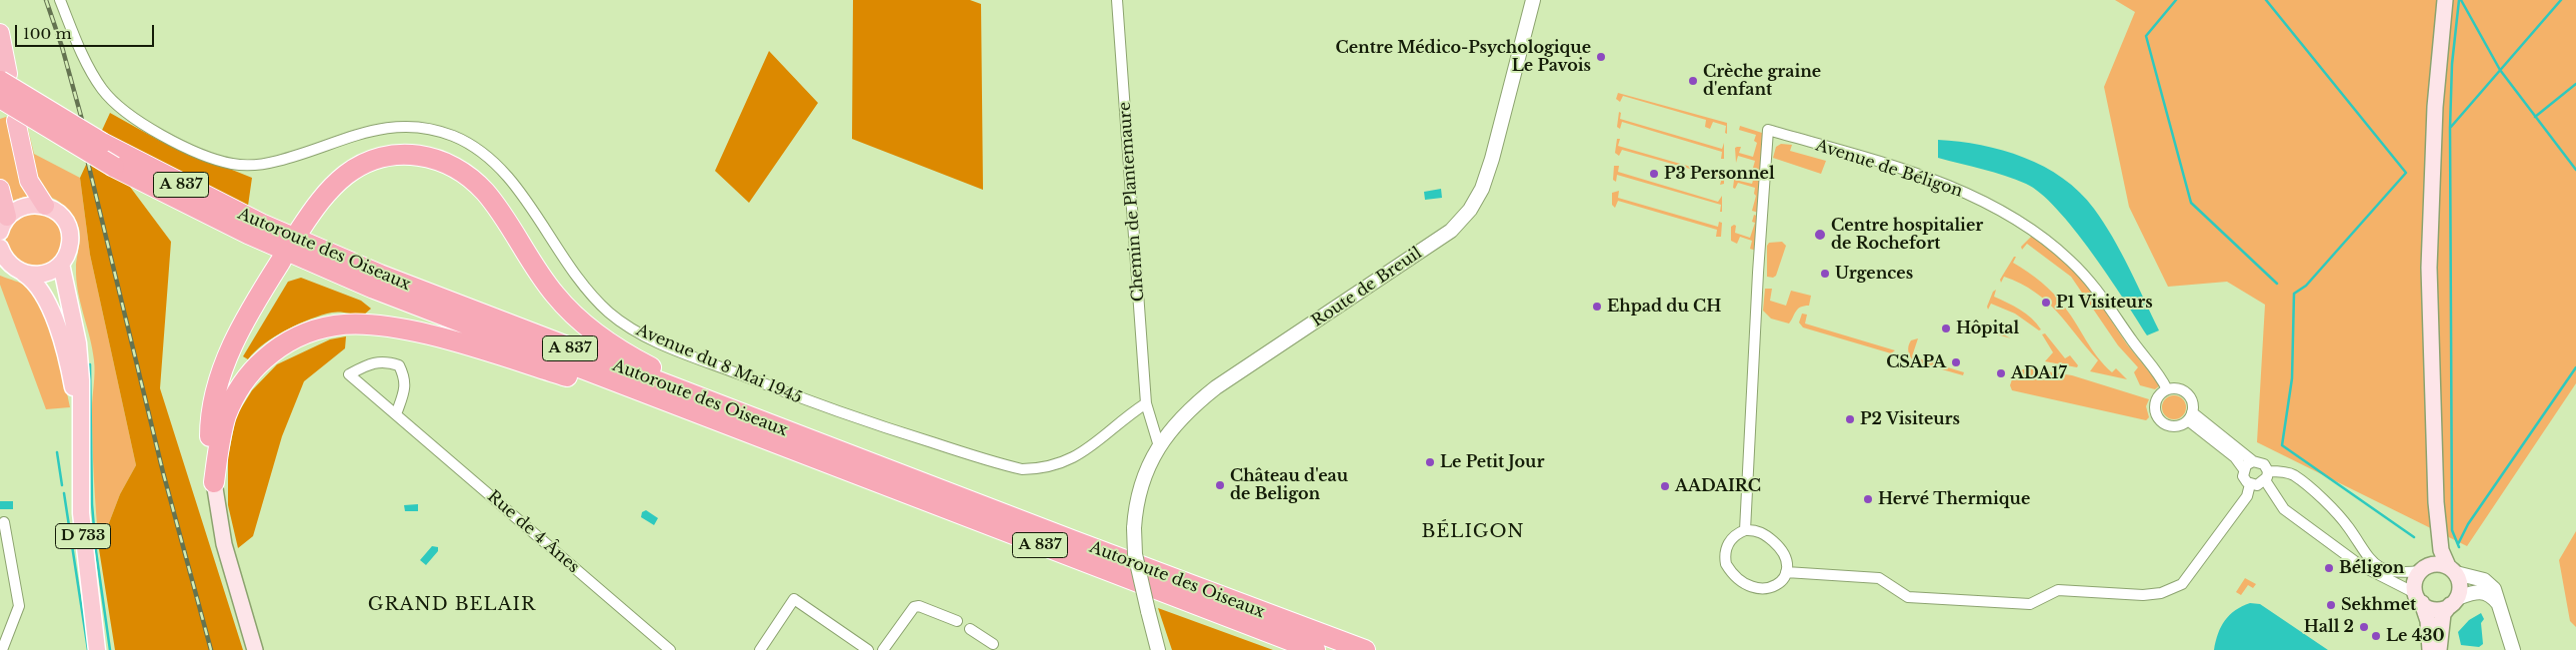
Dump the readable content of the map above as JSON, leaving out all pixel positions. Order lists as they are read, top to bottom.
{
  "streets": {
    "highway": ["A 837", "Autoroute des Oiseaux"],
    "main road": ["D 733"],
    "street": [
      "Avenue de Béligon",
      "Chemin de Plantemaure",
      "Route de Breuil",
      "Avenue du 8 Mai 1945",
      "Rue de 4 Ânes"
    ]
  },
  "crossings": [
    ["Chemin de Plantemaure", "Avenue du 8 Mai 1945"]
  ],
  "districts": ["BÉLIGON", "GRAND BELAIR"],
  "places": [
    "Centre Médico-Psychologique Le Pavois",
    "Crèche graine d'enfant",
    "P3 Personnel",
    "Centre hospitalier de Rochefort",
    "Urgences",
    "P1 Visiteurs",
    "Ehpad du CH",
    "Hôpital",
    "CSAPA",
    "ADA17",
    "P2 Visiteurs",
    "Le Petit Jour",
    "Château d'eau de Beligon",
    "AADAIRC",
    "Hervé Thermique",
    "Béligon",
    "Sekhmet",
    "Hall 2",
    "Le 430"
  ],
  "scale_bar": "100 m"
}
